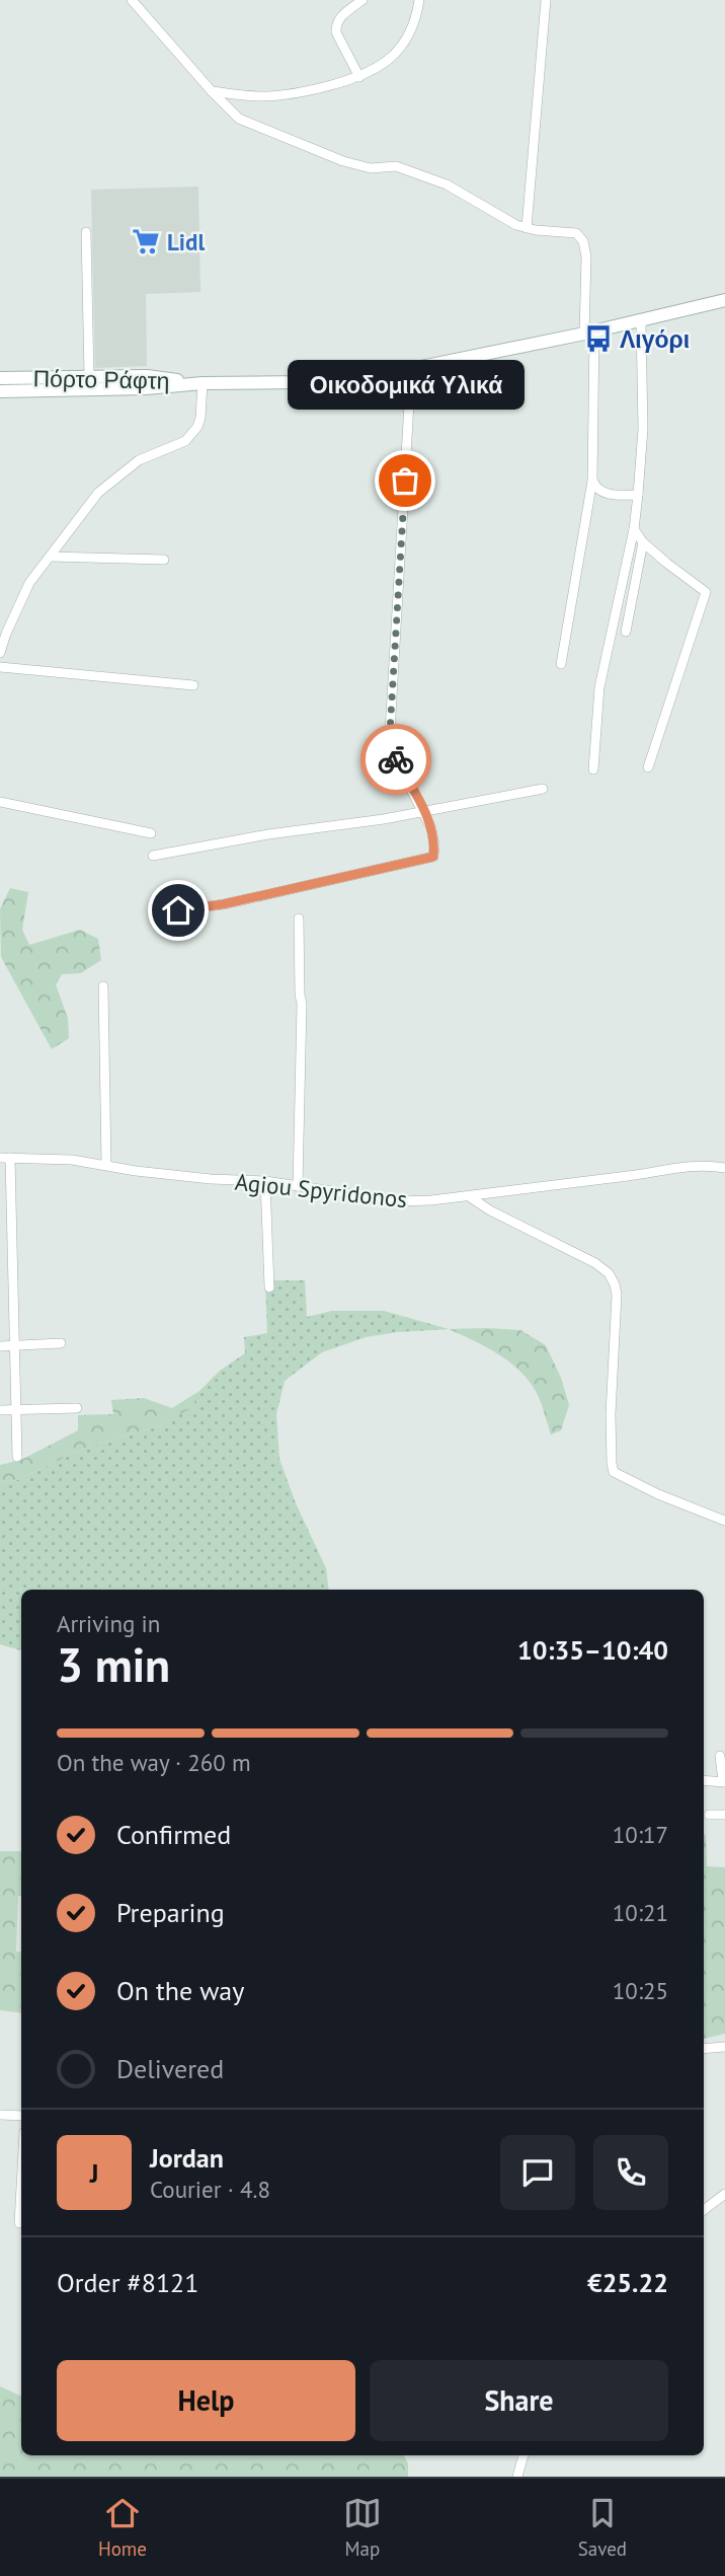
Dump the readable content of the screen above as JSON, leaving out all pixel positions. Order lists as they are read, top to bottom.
{
  "streets": {
    "main road": ["Πόρτο Ράφτη"],
    "street": ["Agiou Spyridonos"]
  },
  "places": {
    "supermarket": ["Lidl"],
    "bus stop": ["Λιγόρι"],
    "other": ["Οικοδομικά Υλικά"]
  },
  "page": {
    "bubble": "Οικοδομικά Υλικά",
    "heading": ["3 min", "Arriving in", "10:35–10:40"],
    "panel": [
      "Jordan",
      "Courier · 4.8",
      "Order #8121",
      "€25.22"
    ],
    "bar": "On the way · 260 m",
    "list": [
      ["Confirmed", "10:17"],
      ["Preparing", "10:21"],
      ["On the way", "10:25"],
      "Delivered"
    ],
    "round": "J",
    "buttons": ["Help", "Share"],
    "tabs": ["Home", "Map", "Saved"]
  }
}
